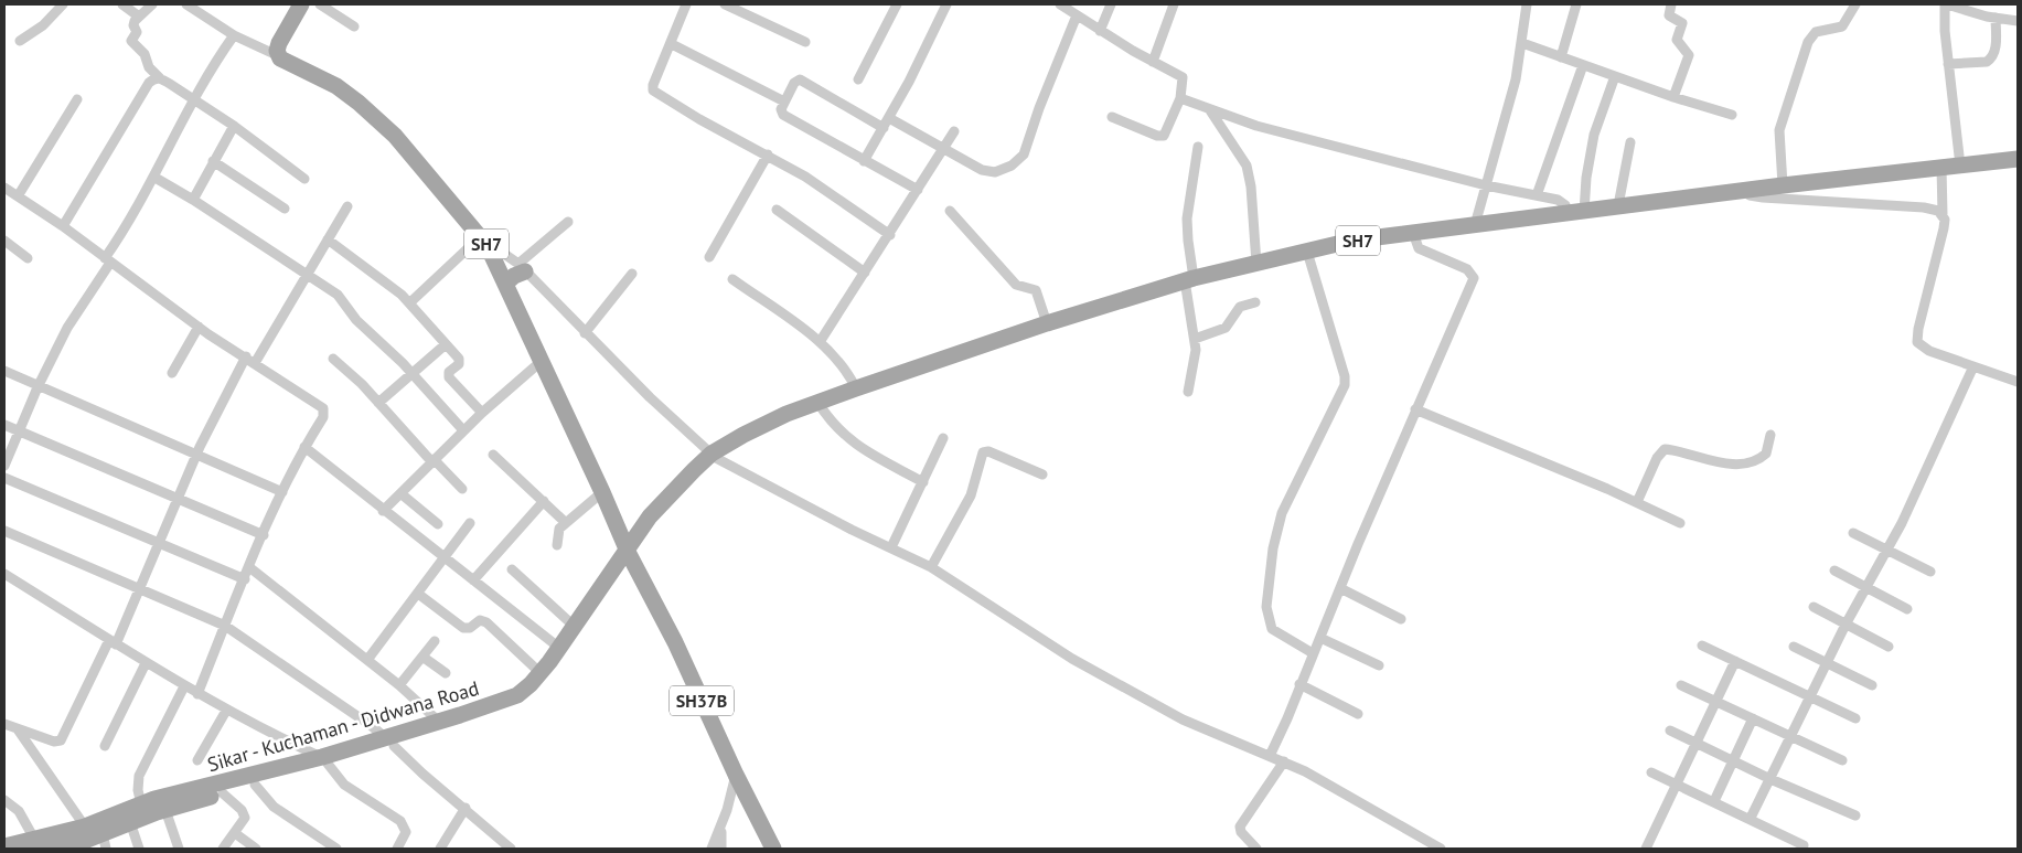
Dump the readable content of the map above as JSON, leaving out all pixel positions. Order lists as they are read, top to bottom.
{
  "streets": {
    "main road": ["SH7", "SH37B", "Sikar - Kuchaman - Didwana Road"]
  },
  "crossings": [
    ["SH7", "SH37B"],
    ["SH7", "Sikar - Kuchaman - Didwana Road"],
    ["SH37B", "Sikar - Kuchaman - Didwana Road"]
  ]
}
